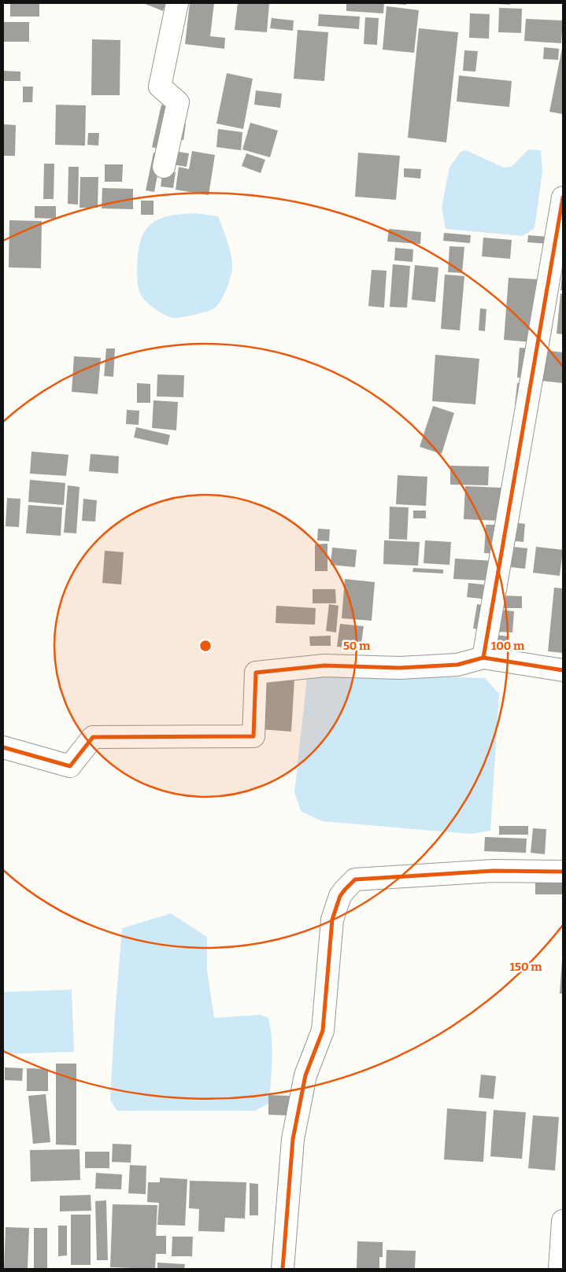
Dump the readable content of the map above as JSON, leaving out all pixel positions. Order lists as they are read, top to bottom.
{
  "rings": ["50 m", "100 m", "150 m"]
}
